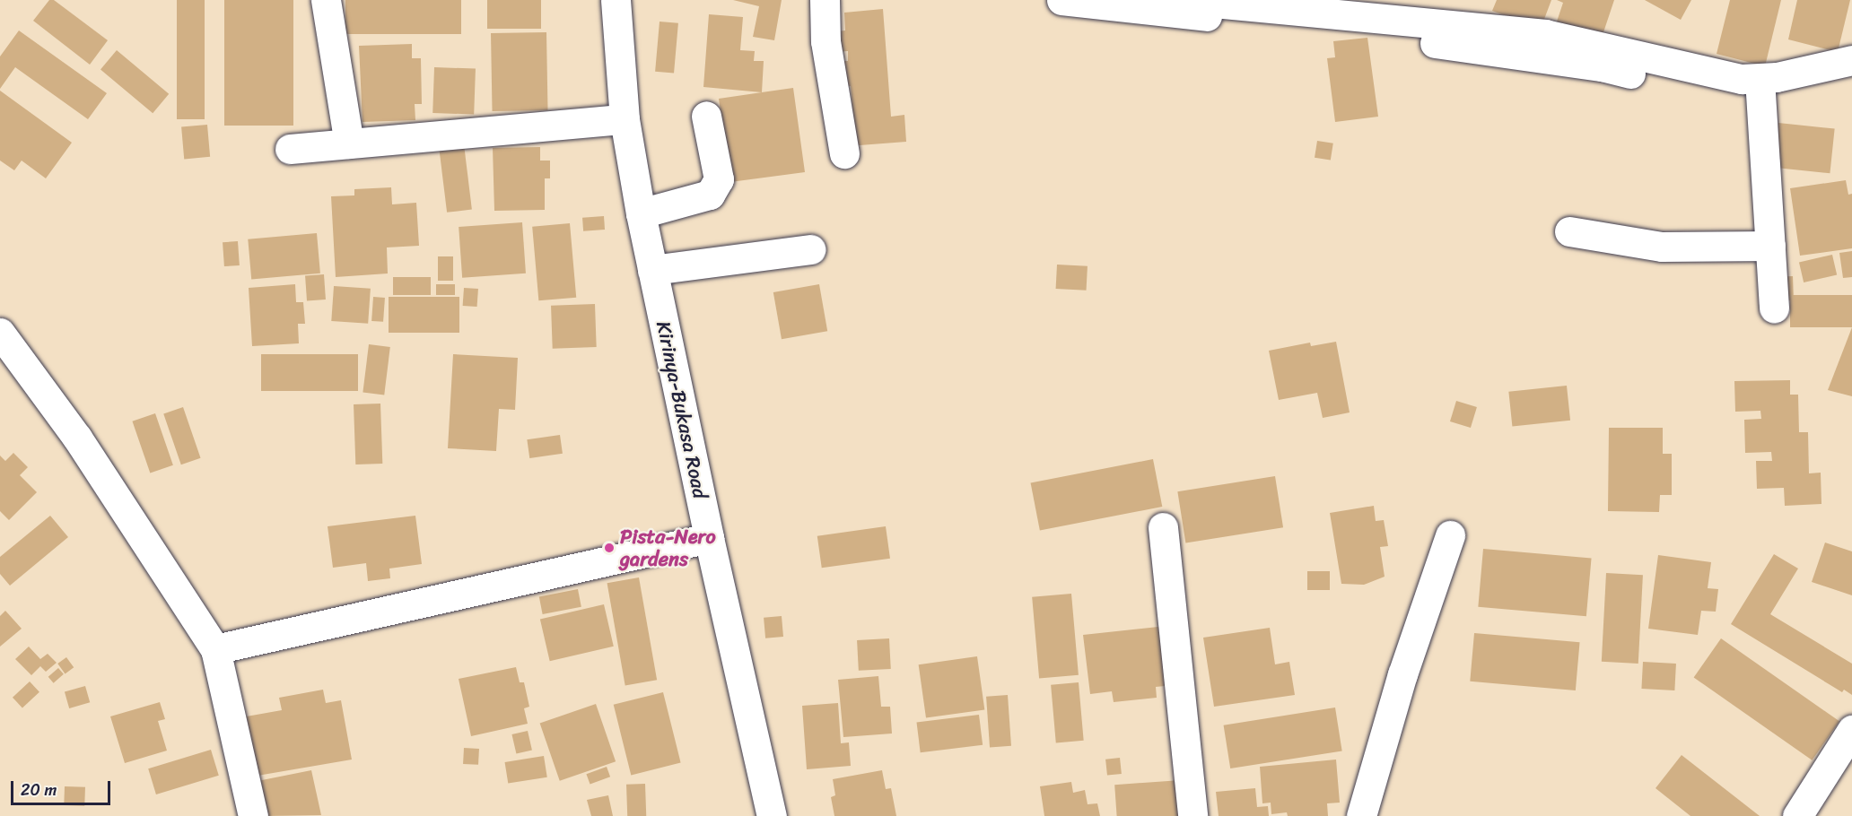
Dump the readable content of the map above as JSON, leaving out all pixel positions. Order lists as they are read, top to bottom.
{
  "streets": {
    "street": ["Kirinya-Bukasa Road"]
  },
  "places": ["Pista-Nero gardens"],
  "scale_bar": "20 m"
}
